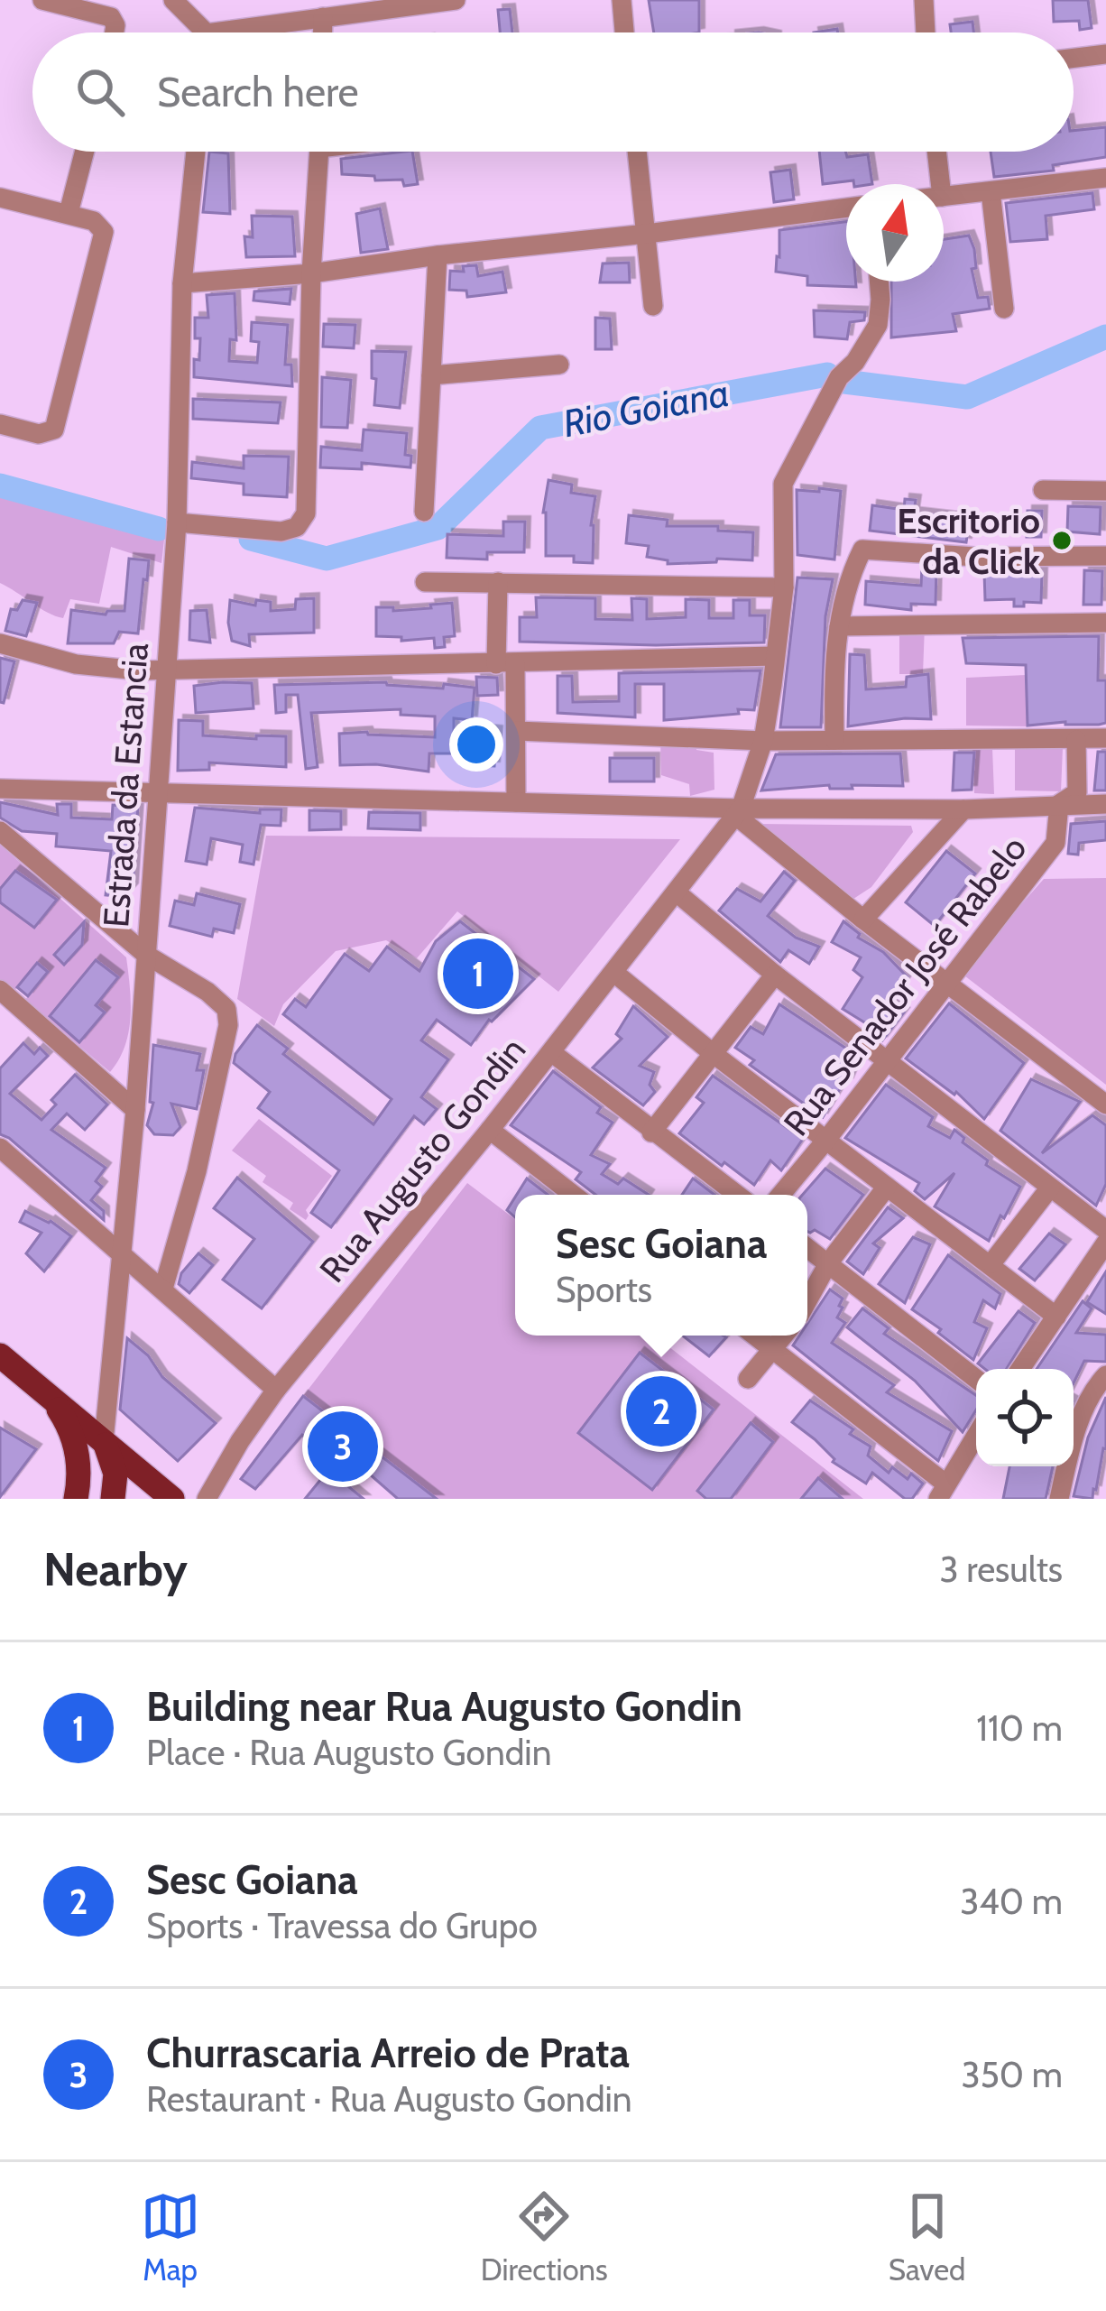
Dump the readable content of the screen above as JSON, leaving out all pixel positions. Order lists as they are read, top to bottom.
{
  "streets": {
    "street": ["Estrada da Estancia", "Rua Senador José Rabelo", "Rua Augusto Gondin"]
  },
  "water": ["Rio Goiana"],
  "places": ["Escritorio da Click"],
  "north": "top",
  "page": {
    "search": "Search here",
    "pins": ["1", "2", "3"],
    "popup": ["Sesc Goiana", "Sports"],
    "heading": ["Nearby", "3 results"],
    "list": [
      {
        "mark": "1",
        "name": "Building near Rua Augusto Gondin",
        "note": "Place · Rua Augusto Gondin",
        "value": "110 m"
      },
      {
        "mark": "2",
        "name": "Sesc Goiana",
        "note": "Sports · Travessa do Grupo",
        "value": "340 m"
      },
      {
        "mark": "3",
        "name": "Churrascaria Arreio de Prata",
        "note": "Restaurant · Rua Augusto Gondin",
        "value": "350 m"
      }
    ],
    "nav": ["Map", "Directions", "Saved"]
  }
}
